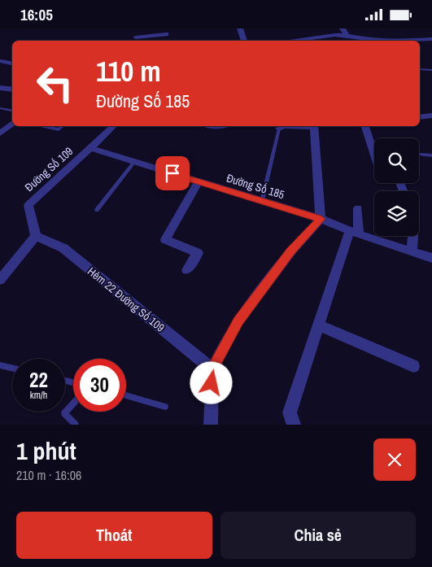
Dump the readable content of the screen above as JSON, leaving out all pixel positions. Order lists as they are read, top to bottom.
{
  "streets": {
    "street": ["Đường Số 109", "Đường Số 185", "Hẻm 22 Đường Số 109"]
  },
  "crossings": [
    ["Đường Số 109", "Đường Số 185"],
    ["Đường Số 109", "Hẻm 22 Đường Số 109"]
  ],
  "page": {
    "status": "16:05",
    "turn": ["110 m", "Đường Số 185"],
    "speed": "22 km/h",
    "limit": "30",
    "heading": ["1 phút", "210 m · 16:06"],
    "buttons": ["Thoát", "Chia sẻ"]
  }
}
